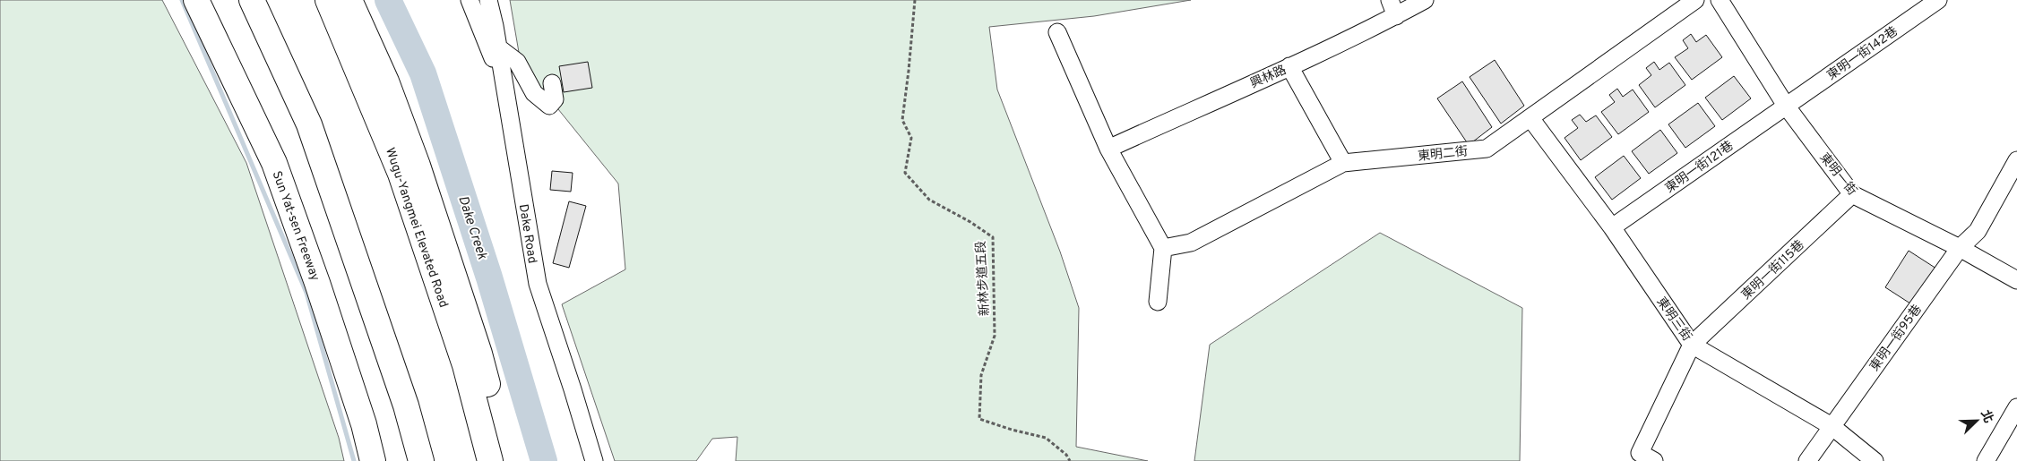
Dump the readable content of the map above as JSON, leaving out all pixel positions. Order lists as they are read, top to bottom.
{
  "streets": {
    "highway": ["Sun Yat-sen Freeway", "Wugu-Yangmei Elevated Road"],
    "street": [
      "東明一街142巷",
      "興林路",
      "東明二街",
      "東明一街121巷",
      "東明一街",
      "Dake Road",
      "東明一街115巷",
      "東明三街",
      "東明一街95巷"
    ],
    "path": ["新林步道五段"]
  },
  "crossings": [
    ["東明一街142巷", "東明一街121巷"],
    ["東明一街142巷", "東明一街"],
    ["東明二街", "東明三街"],
    ["東明一街121巷", "東明一街"],
    ["東明一街121巷", "東明三街"],
    ["東明一街", "東明一街115巷"],
    ["東明一街", "東明一街95巷"],
    ["東明一街115巷", "東明三街"],
    ["東明三街", "東明一街95巷"]
  ],
  "water": ["Dake Creek"],
  "north": "top right"
}
